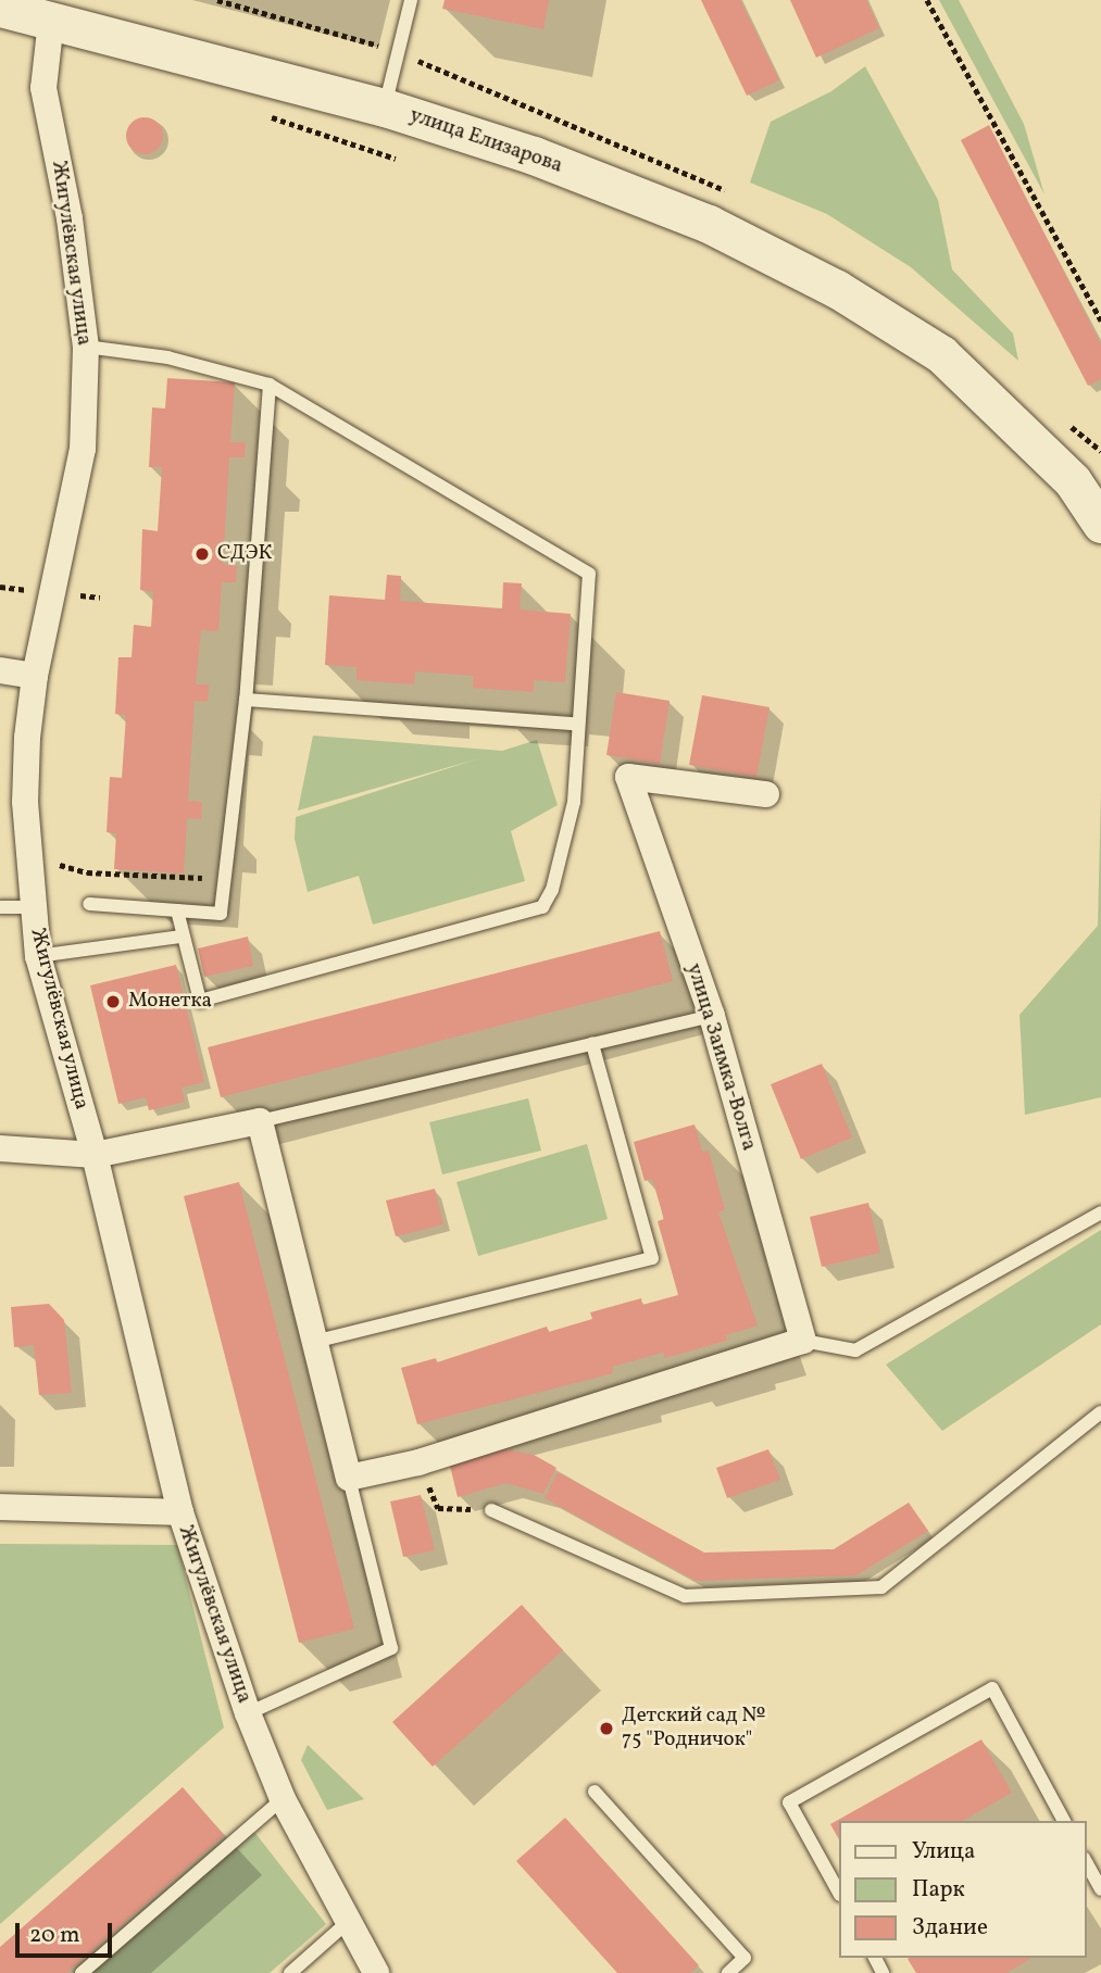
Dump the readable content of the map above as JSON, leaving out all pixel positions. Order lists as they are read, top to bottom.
{
  "streets": {
    "street": ["улица Елизарова", "Жигулёвская улица", "улица Заимка-Волга"]
  },
  "crossings": [
    ["улица Елизарова", "Жигулёвская улица"]
  ],
  "places": ["СДЭК", "Монетка", "Детский сад № 75 \"Родничок\""],
  "legend": ["Улица", "Парк", "Здание"],
  "scale_bar": "20 m"
}
